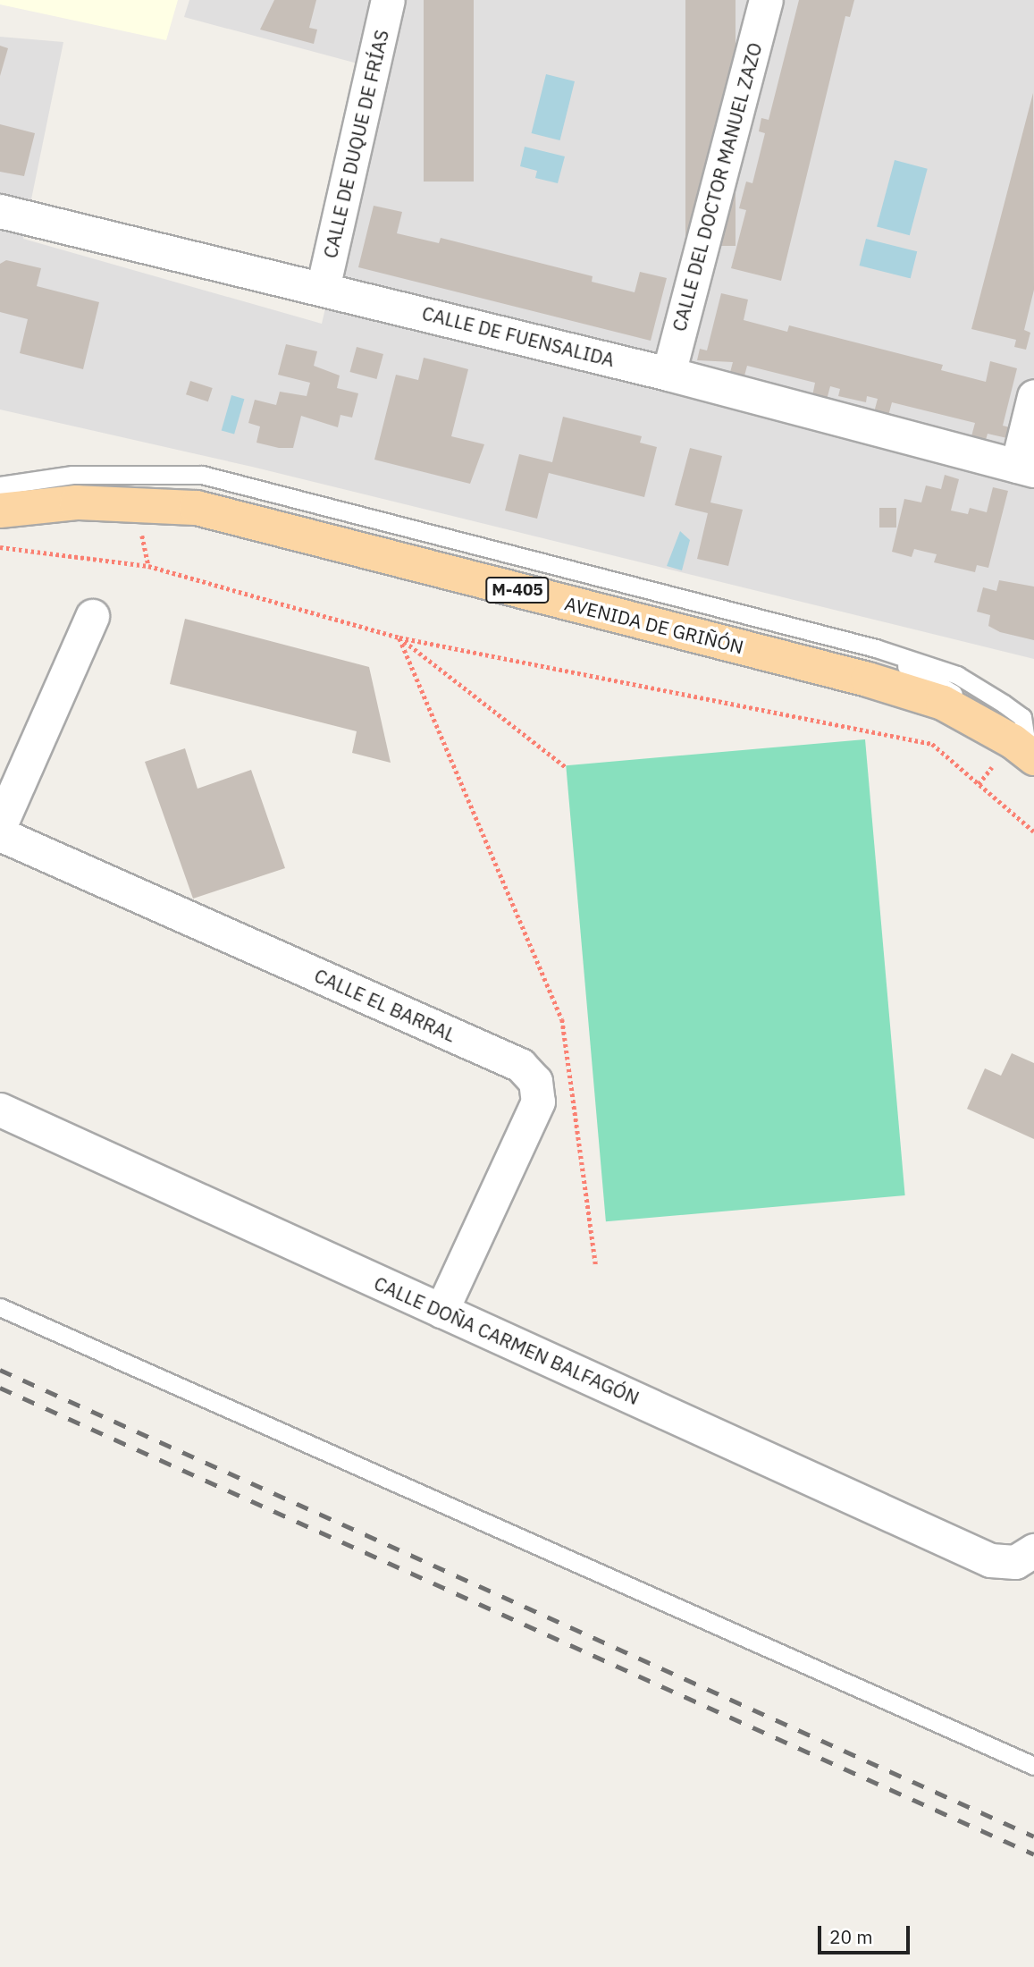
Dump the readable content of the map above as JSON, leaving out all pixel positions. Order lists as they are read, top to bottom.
{
  "streets": {
    "main road": ["M-405", "AVENIDA DE GRIÑÓN"],
    "street": [
      "CALLE DE DUQUE DE FRÍAS",
      "CALLE DEL DOCTOR MANUEL ZAZO",
      "CALLE DE FUENSALIDA",
      "CALLE EL BARRAL",
      "CALLE DOÑA CARMEN BALFAGÓN"
    ]
  },
  "crossings": [
    ["CALLE DE DUQUE DE FRÍAS", "CALLE DE FUENSALIDA"],
    ["CALLE DEL DOCTOR MANUEL ZAZO", "CALLE DE FUENSALIDA"],
    ["CALLE EL BARRAL", "CALLE DOÑA CARMEN BALFAGÓN"]
  ],
  "scale_bar": "20 m"
}
